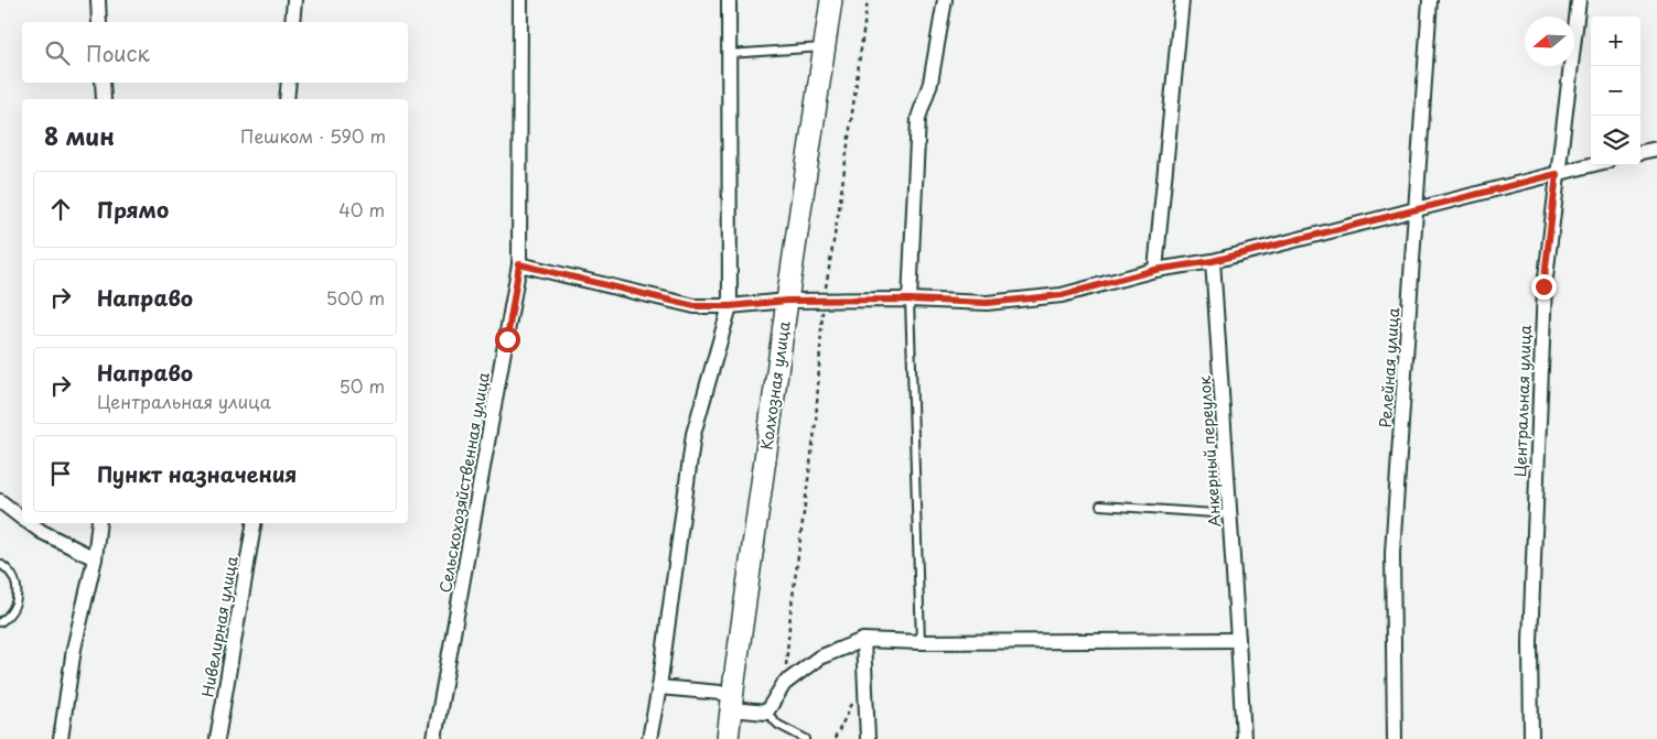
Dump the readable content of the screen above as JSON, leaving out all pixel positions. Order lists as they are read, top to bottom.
{
  "streets": {
    "main road": ["Колхозная улица"],
    "street": [
      "Релейная улица",
      "Центральная улица",
      "Анкерный переулок",
      "Сельскохозяйственная улица",
      "Нивелирная улица"
    ]
  },
  "north": "left",
  "page": {
    "map_buttons": ["+", "−"],
    "search": "Поиск",
    "heading": ["8 мин", "Пешком · 590 m"],
    "list": [
      ["Прямо", "40 m"],
      ["Направо", "500 m"],
      ["Направо", "Центральная улица", "50 m"],
      "Пункт назначения"
    ]
  }
}
